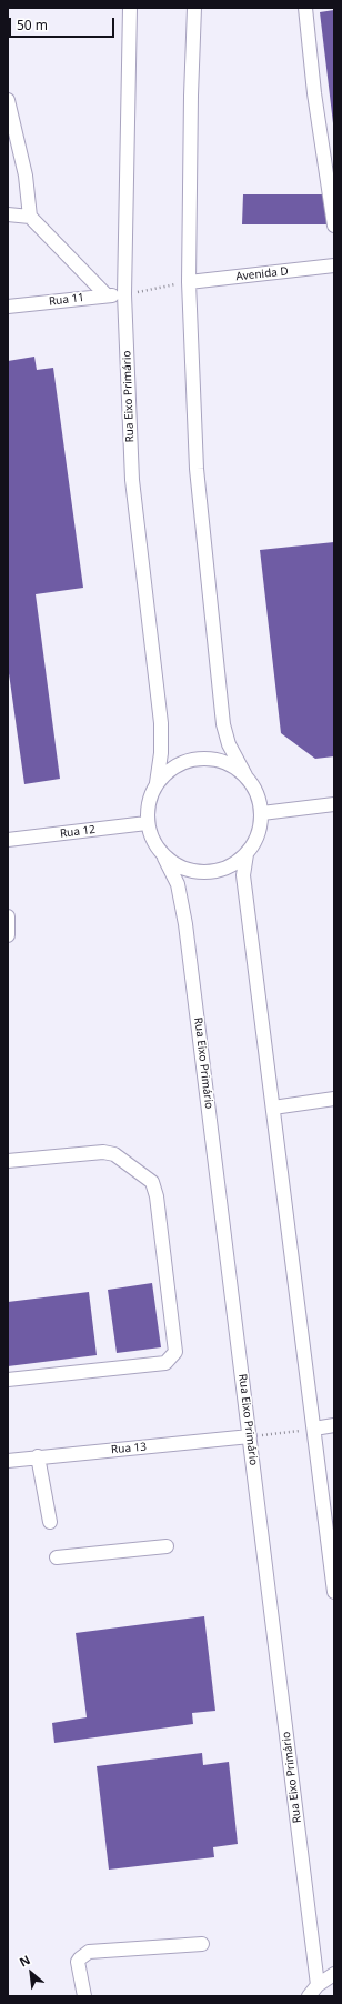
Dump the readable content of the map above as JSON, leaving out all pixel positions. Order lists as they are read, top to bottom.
{
  "streets": {
    "street": [
      "Avenida D",
      "Rua 11",
      "Rua Eixo Primário",
      "Rua 12",
      "Rua 13"
    ]
  },
  "crossings": [
    ["Rua 11", "Rua Eixo Primário"],
    ["Rua Eixo Primário", "Rua 12"],
    ["Rua Eixo Primário", "Rua 13"]
  ],
  "scale_bar": "50 m",
  "north": "top left"
}
